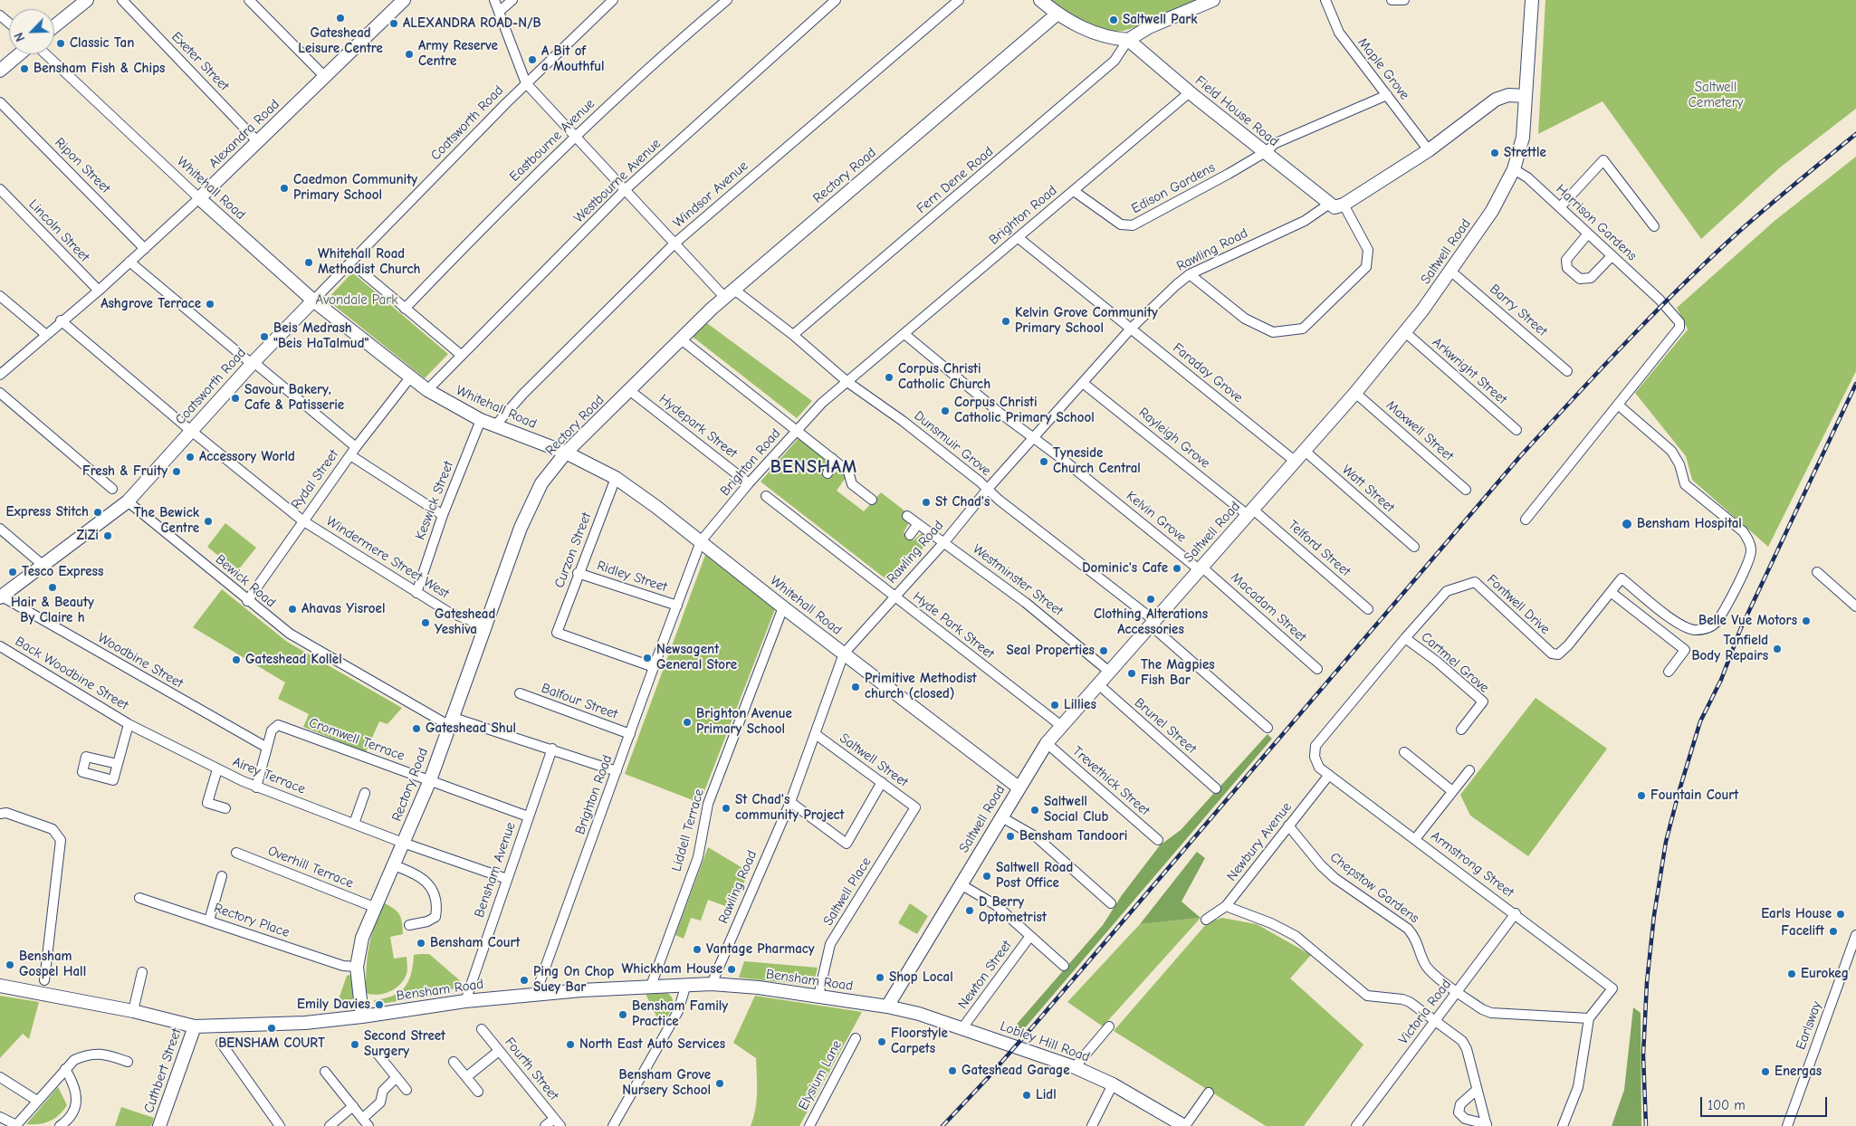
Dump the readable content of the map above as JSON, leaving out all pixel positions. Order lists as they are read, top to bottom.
{
  "streets": {
    "street": [
      "Exeter Street",
      "Maple Grove",
      "Field House Road",
      "Coatsworth Road",
      "Alexandra Road",
      "Eastbourne Avenue",
      "Ripon Street",
      "Rectory Road",
      "Fern Dene Road",
      "Westbourne Avenue",
      "Whitehall Road",
      "Edison Gardens",
      "Windsor Avenue",
      "Brighton Road",
      "Harrison Gardens",
      "Lincoln Street",
      "Rawling Road",
      "Saltwell Road",
      "Barry Street",
      "Arkwright Street",
      "Faraday Grove",
      "Hydepark Street",
      "Maxwell Street",
      "Rayleigh Grove",
      "Dunsmuir Grove",
      "Rydal Street",
      "Watt Street",
      "Keswick Street",
      "Kelvin Grove",
      "Telford Street",
      "Curzon Street",
      "Windermere Street West",
      "Ridley Street",
      "Westminster Street",
      "Bewick Road",
      "Fontwell Drive",
      "Macadam Street",
      "Hyde Park Street",
      "Woodbine Street",
      "Cartmel Grove",
      "Back Woodbine Street",
      "Balfour Street",
      "Brunel Street",
      "Cromwell Terrace",
      "Saltwell Street",
      "Airey Terrace",
      "Trevethick Street",
      "Liddell Terrace",
      "Newbury Avenue",
      "Armstrong Street",
      "Overhill Terrace",
      "Bensham Avenue",
      "Chepstow Gardens",
      "Saltwell Place",
      "Rectory Place",
      "Newton Street",
      "Bensham Road",
      "Victoria Road",
      "Earlsway",
      "Lobley Hill Road",
      "Fourth Street",
      "Cuthbert Street",
      "Elysium Lane"
    ]
  },
  "crossings": [
    ["Exeter Street", "Alexandra Road"],
    ["Maple Grove", "Edison Gardens"],
    ["Field House Road", "Fern Dene Road"],
    ["Field House Road", "Edison Gardens"],
    ["Field House Road", "Brighton Road"],
    ["Field House Road", "Rawling Road"],
    ["Coatsworth Road", "Whitehall Road"],
    ["Coatsworth Road", "Dunsmuir Grove"],
    ["Coatsworth Road", "Windermere Street West"],
    ["Coatsworth Road", "Bewick Road"],
    ["Coatsworth Road", "Woodbine Street"],
    ["Alexandra Road", "Ripon Street"],
    ["Alexandra Road", "Whitehall Road"],
    ["Alexandra Road", "Lincoln Street"],
    ["Alexandra Road", "Windermere Street West"],
    ["Eastbourne Avenue", "Dunsmuir Grove"],
    ["Rectory Road", "Whitehall Road"],
    ["Rectory Road", "Hydepark Street"],
    ["Rectory Road", "Dunsmuir Grove"],
    ["Rectory Road", "Windermere Street West"],
    ["Rectory Road", "Bewick Road"],
    ["Rectory Road", "Cromwell Terrace"],
    ["Rectory Road", "Airey Terrace"],
    ["Rectory Road", "Overhill Terrace"],
    ["Rectory Road", "Rectory Place"],
    ["Rectory Road", "Bensham Road"],
    ["Fern Dene Road", "Dunsmuir Grove"],
    ["Westbourne Avenue", "Whitehall Road"],
    ["Westbourne Avenue", "Dunsmuir Grove"],
    ["Whitehall Road", "Windsor Avenue"],
    ["Whitehall Road", "Brighton Road"],
    ["Whitehall Road", "Rawling Road"],
    ["Whitehall Road", "Saltwell Road"],
    ["Whitehall Road", "Rydal Street"],
    ["Whitehall Road", "Keswick Street"],
    ["Whitehall Road", "Curzon Street"],
    ["Whitehall Road", "Liddell Terrace"],
    ["Edison Gardens", "Brighton Road"],
    ["Windsor Avenue", "Dunsmuir Grove"],
    ["Brighton Road", "Faraday Grove"],
    ["Brighton Road", "Hydepark Street"],
    ["Brighton Road", "Dunsmuir Grove"],
    ["Brighton Road", "Kelvin Grove"],
    ["Brighton Road", "Curzon Street"],
    ["Brighton Road", "Ridley Street"],
    ["Brighton Road", "Bewick Road"],
    ["Brighton Road", "Balfour Street"],
    ["Brighton Road", "Bensham Road"],
    ["Harrison Gardens", "Saltwell Road"],
    ["Rawling Road", "Faraday Grove"],
    ["Rawling Road", "Rayleigh Grove"],
    ["Rawling Road", "Dunsmuir Grove"],
    ["Rawling Road", "Kelvin Grove"],
    ["Rawling Road", "Westminster Street"],
    ["Rawling Road", "Hyde Park Street"],
    ["Rawling Road", "Saltwell Street"],
    ["Rawling Road", "Bensham Road"],
    ["Saltwell Road", "Barry Street"],
    ["Saltwell Road", "Arkwright Street"],
    ["Saltwell Road", "Faraday Grove"],
    ["Saltwell Road", "Maxwell Street"],
    ["Saltwell Road", "Rayleigh Grove"],
    ["Saltwell Road", "Dunsmuir Grove"],
    ["Saltwell Road", "Watt Street"],
    ["Saltwell Road", "Kelvin Grove"],
    ["Saltwell Road", "Telford Street"],
    ["Saltwell Road", "Westminster Street"],
    ["Saltwell Road", "Macadam Street"],
    ["Saltwell Road", "Hyde Park Street"],
    ["Saltwell Road", "Brunel Street"],
    ["Saltwell Road", "Trevethick Street"],
    ["Saltwell Road", "Bensham Road"],
    ["Saltwell Road", "Lobley Hill Road"],
    ["Rayleigh Grove", "Telford Street"],
    ["Rydal Street", "Windermere Street West"],
    ["Rydal Street", "Bewick Road"],
    ["Keswick Street", "Windermere Street West"],
    ["Kelvin Grove", "Macadam Street"],
    ["Curzon Street", "Ridley Street"],
    ["Bewick Road", "Bensham Avenue"],
    ["Fontwell Drive", "Cartmel Grove"],
    ["Fontwell Drive", "Armstrong Street"],
    ["Woodbine Street", "Cromwell Terrace"],
    ["Back Woodbine Street", "Airey Terrace"],
    ["Cromwell Terrace", "Bensham Avenue"],
    ["Saltwell Street", "Saltwell Place"],
    ["Airey Terrace", "Bensham Avenue"],
    ["Liddell Terrace", "Bensham Road"],
    ["Newbury Avenue", "Armstrong Street"],
    ["Newbury Avenue", "Chepstow Gardens"],
    ["Armstrong Street", "Chepstow Gardens"],
    ["Armstrong Street", "Victoria Road"],
    ["Bensham Avenue", "Bensham Road"],
    ["Chepstow Gardens", "Victoria Road"],
    ["Saltwell Place", "Bensham Road"],
    ["Newton Street", "Lobley Hill Road"],
    ["Bensham Road", "Lobley Hill Road"],
    ["Bensham Road", "Cuthbert Street"]
  ],
  "districts": ["BENSHAM"],
  "parks": ["Saltwell Cemetery", "Avondale Park"],
  "places": [
    "Gateshead Leisure Centre",
    "Saltwell Park",
    "ALEXANDRA ROAD-N/B",
    "Classic Tan",
    "Army Reserve Centre",
    "A Bit of a Mouthful",
    "Bensham Fish & Chips",
    "Strettle",
    "Caedmon Community Primary School",
    "Whitehall Road Methodist Church",
    "Ashgrove Terrace",
    "Kelvin Grove Community Primary School",
    "Beis Medrash \"Beis HaTalmud\"",
    "Corpus Christi Catholic Church",
    "Savour Bakery, Cafe & Patisserie",
    "Corpus Christi Catholic Primary School",
    "Accessory World",
    "Tyneside Church Central",
    "Fresh & Fruity",
    "St Chad's",
    "Express Stitch",
    "The Bewick Centre",
    "Bensham Hospital",
    "ZiZi",
    "Dominic's Cafe",
    "Tesco Express",
    "Hair & Beauty By Claire h",
    "Clothing Alterations Accessories",
    "Ahavas Yisroel",
    "Belle Vue Motors",
    "Gateshead Yeshiva",
    "Tanfield Body Repairs",
    "Seal Properties",
    "Newsagent General Store",
    "Gateshead Kollel",
    "The Magpies Fish Bar",
    "Primitive Methodist church (closed)",
    "Lillies",
    "Brighton Avenue Primary School",
    "Gateshead Shul",
    "Fountain Court",
    "St Chad's community Project",
    "Saltwell Social Club",
    "Bensham Tandoori",
    "Saltwell Road Post Office",
    "D Berry Optometrist",
    "Earls House",
    "Facelift",
    "Bensham Court",
    "Vantage Pharmacy",
    "Bensham Gospel Hall",
    "Whickham House",
    "Eurokeg",
    "Shop Local",
    "Ping On Chop Suey Bar",
    "Emily Davies",
    "Bensham Family Practice",
    "BENSHAM COURT",
    "Floorstyle Carpets",
    "Second Street Surgery",
    "North East Auto Services",
    "Gateshead Garage",
    "Energas",
    "Bensham Grove Nursery School",
    "Lidl"
  ],
  "scale_bar": "100 m",
  "north": "bottom left"
}
